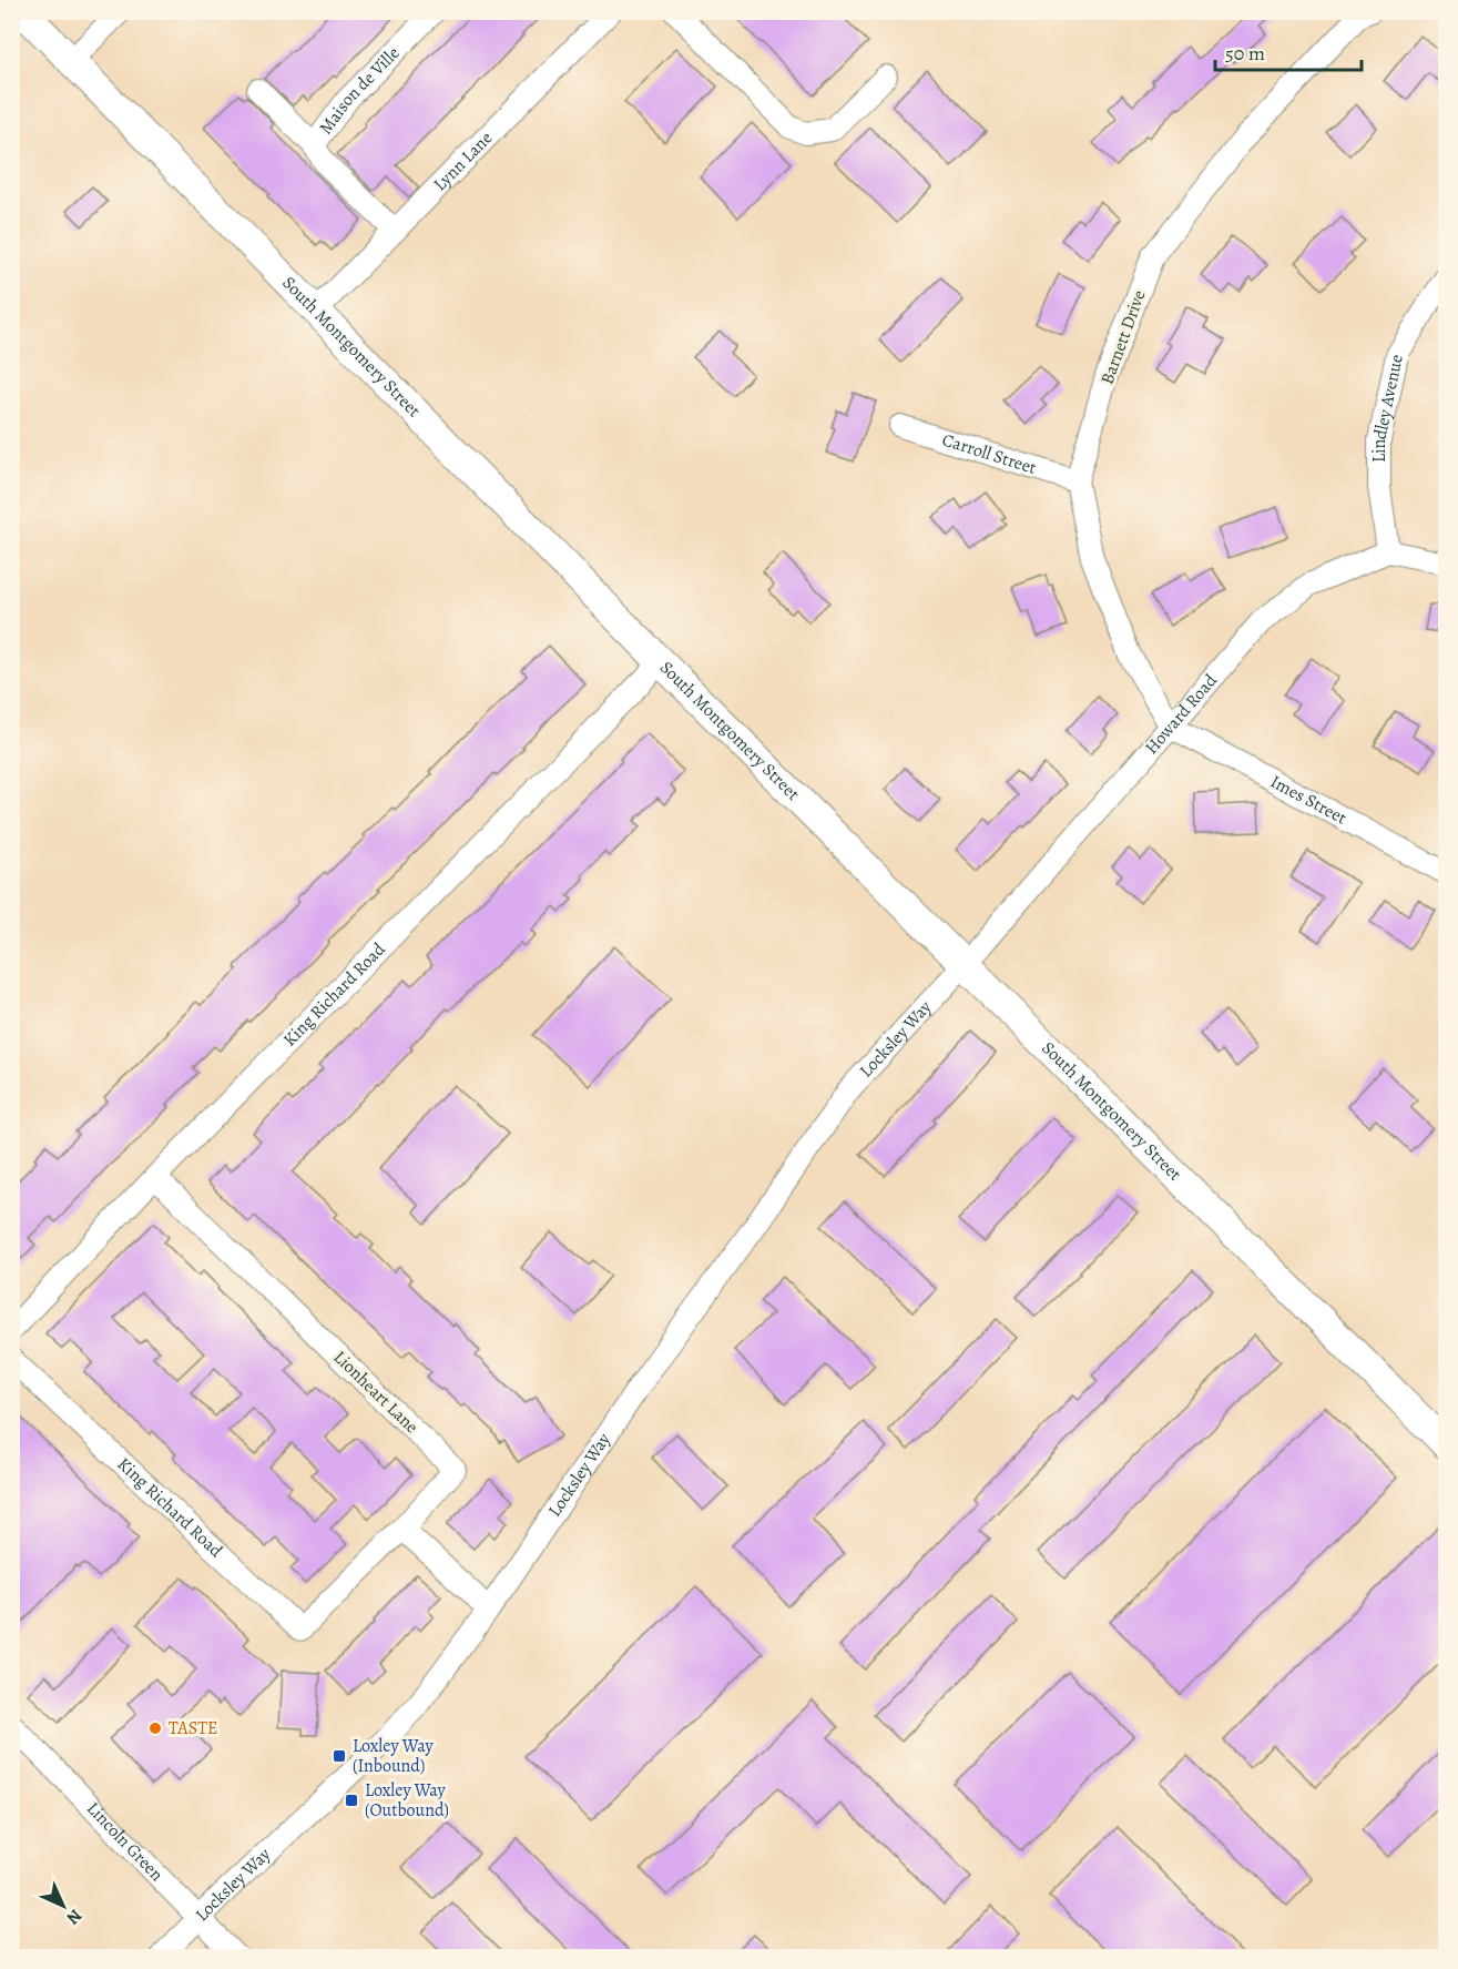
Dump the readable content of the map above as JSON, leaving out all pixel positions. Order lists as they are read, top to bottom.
{
  "streets": {
    "street": [
      "Maison de Ville",
      "Lynn Lane",
      "Barnett Drive",
      "South Montgomery Street",
      "Lindley Avenue",
      "Carroll Street",
      "Howard Road",
      "Imes Street",
      "King Richard Road",
      "Locksley Way",
      "Lionheart Lane",
      "Lincoln Green"
    ]
  },
  "crossings": [
    ["Maison de Ville", "Lynn Lane"],
    ["Lynn Lane", "South Montgomery Street"],
    ["Barnett Drive", "Carroll Street"],
    ["Barnett Drive", "Howard Road"],
    ["Barnett Drive", "Imes Street"],
    ["South Montgomery Street", "Howard Road"],
    ["South Montgomery Street", "King Richard Road"],
    ["South Montgomery Street", "Locksley Way"],
    ["Lindley Avenue", "Howard Road"],
    ["Howard Road", "Imes Street"],
    ["Howard Road", "Locksley Way"],
    ["King Richard Road", "Lionheart Lane"],
    ["Locksley Way", "Lincoln Green"]
  ],
  "places": {
    "other": ["TASTE"],
    "transit": ["Loxley Way (Inbound)", "Loxley Way (Outbound)"]
  },
  "scale_bar": "50 m",
  "north": "bottom right"
}
